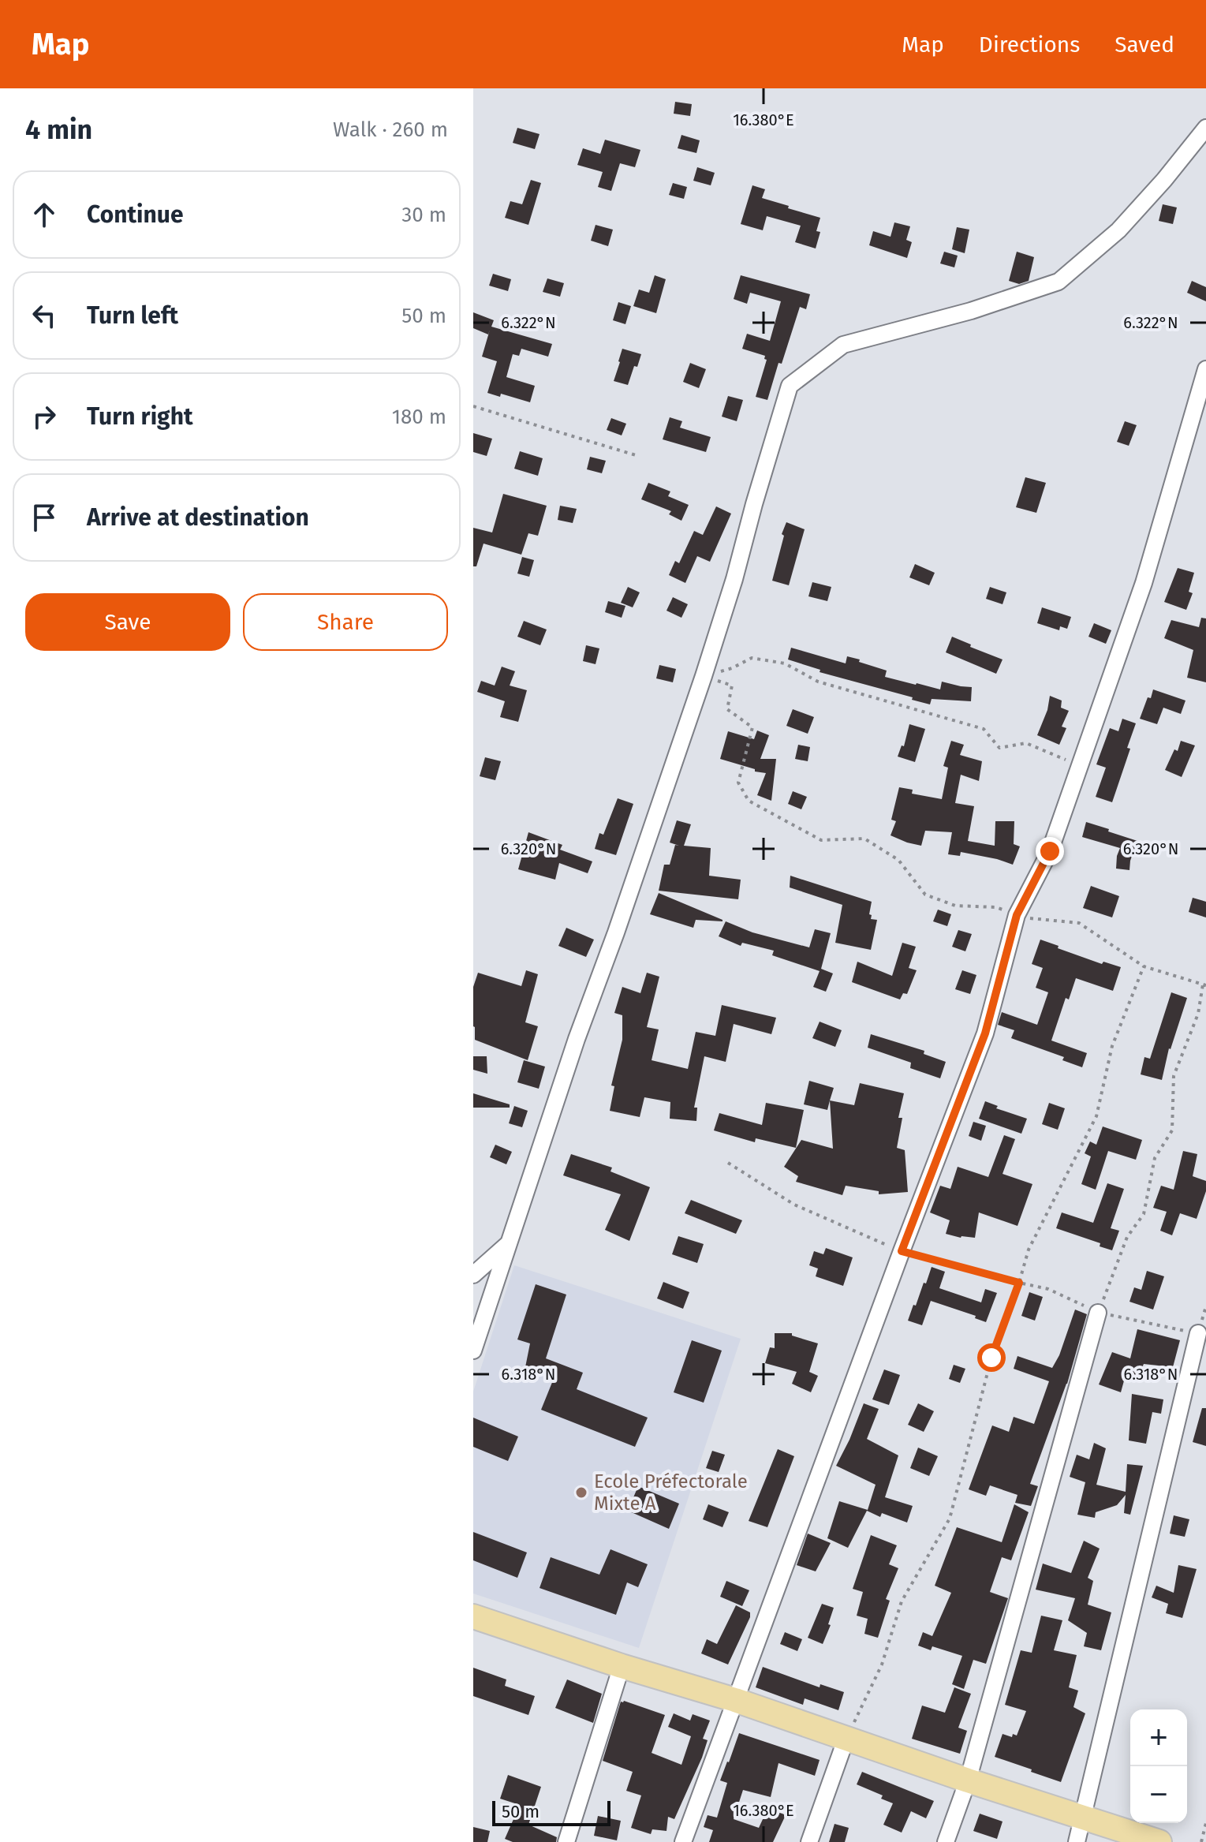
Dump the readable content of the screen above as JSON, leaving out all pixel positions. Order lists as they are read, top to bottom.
{
  "places": ["Ecole Préfectorale Mixte A"],
  "scale_bar": "50 m",
  "page": {
    "header": "Map",
    "nav": ["Map", "Directions", "Saved"],
    "heading": ["4 min", "Walk · 260 m"],
    "list": [
      ["Continue", "30 m"],
      ["Turn left", "50 m"],
      ["Turn right", "180 m"],
      "Arrive at destination"
    ],
    "buttons": ["Save", "Share"],
    "map_buttons": ["+", "−"],
    "scale": "50 m"
  },
  "coordinates": [
    "16.380°E",
    "6.322°N",
    "6.320°N",
    "6.318°N"
  ]
}
